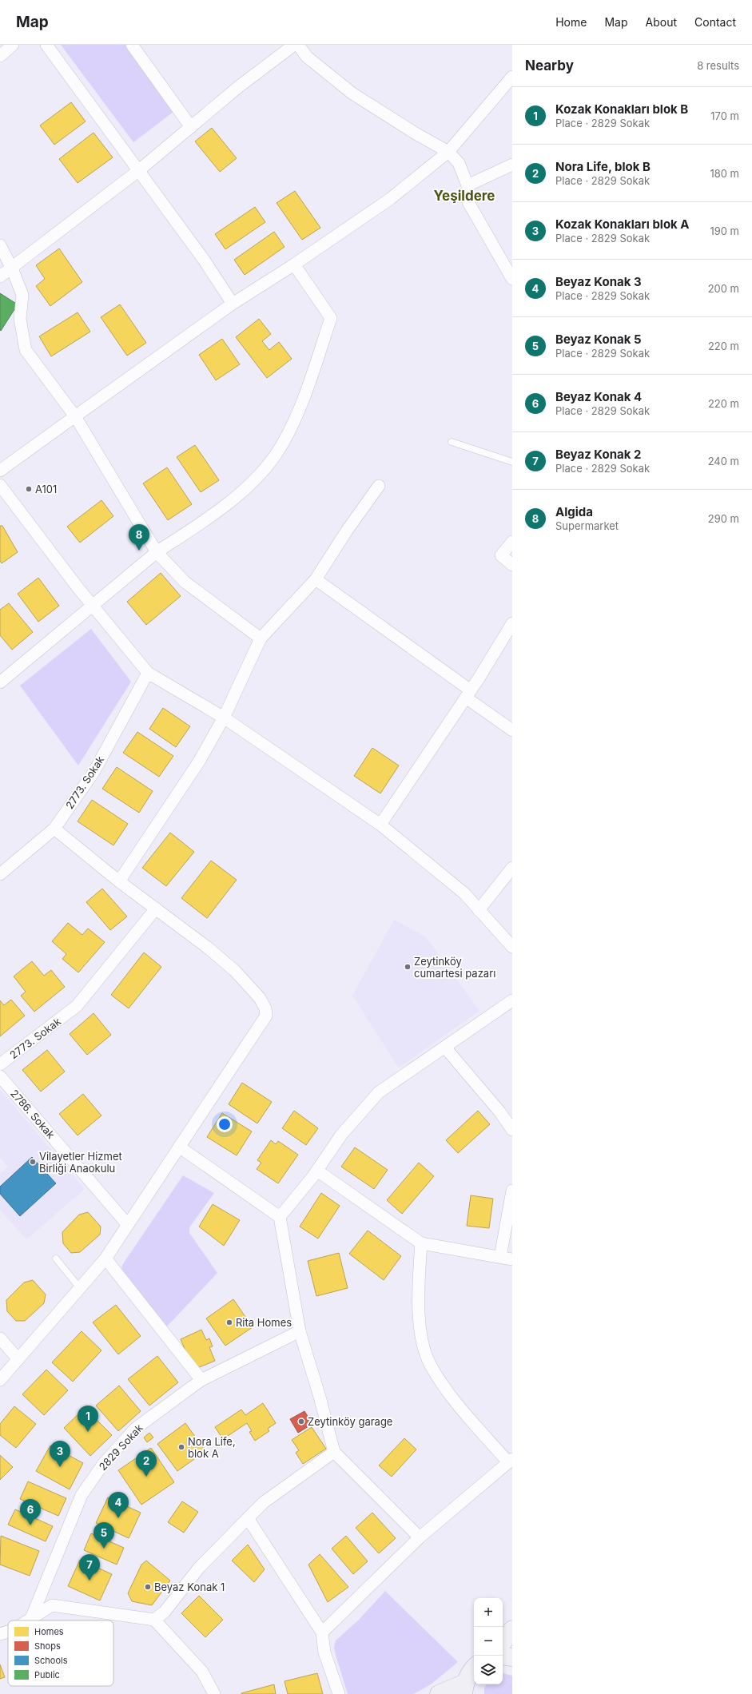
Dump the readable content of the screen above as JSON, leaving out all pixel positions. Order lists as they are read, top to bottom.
{
  "streets": {
    "street": ["2773. Sokak", "2786. Sokak", "2829 Sokak"]
  },
  "districts": ["Yeşildere"],
  "places": [
    "A101",
    "Zeytinköy cumartesi pazarı",
    "Vilayetler Hizmet Birliği Anaokulu",
    "Rita Homes",
    "Zeytinköy garage",
    "Nora Life, blok A",
    "Beyaz Konak 1"
  ],
  "legend": [
    "Homes",
    "Shops",
    "Schools",
    "Public"
  ],
  "page": {
    "header": "Map",
    "nav": [
      "Home",
      "Map",
      "About",
      "Contact"
    ],
    "heading": ["Nearby", "8 results"],
    "list": [
      {
        "mark": "1",
        "name": "Kozak Konakları blok B",
        "note": "Place · 2829 Sokak",
        "value": "170 m"
      },
      {
        "mark": "2",
        "name": "Nora Life, blok B",
        "note": "Place · 2829 Sokak",
        "value": "180 m"
      },
      {
        "mark": "3",
        "name": "Kozak Konakları blok A",
        "note": "Place · 2829 Sokak",
        "value": "190 m"
      },
      {
        "mark": "4",
        "name": "Beyaz Konak 3",
        "note": "Place · 2829 Sokak",
        "value": "200 m"
      },
      {
        "mark": "5",
        "name": "Beyaz Konak 5",
        "note": "Place · 2829 Sokak",
        "value": "220 m"
      },
      {
        "mark": "6",
        "name": "Beyaz Konak 4",
        "note": "Place · 2829 Sokak",
        "value": "220 m"
      },
      {
        "mark": "7",
        "name": "Beyaz Konak 2",
        "note": "Place · 2829 Sokak",
        "value": "240 m"
      },
      {
        "mark": "8",
        "name": "Algida",
        "note": "Supermarket",
        "value": "290 m"
      }
    ],
    "pins": [
      "8",
      "1",
      "3",
      "2",
      "4",
      "6",
      "5",
      "7"
    ],
    "map_buttons": ["+", "−"]
  }
}
